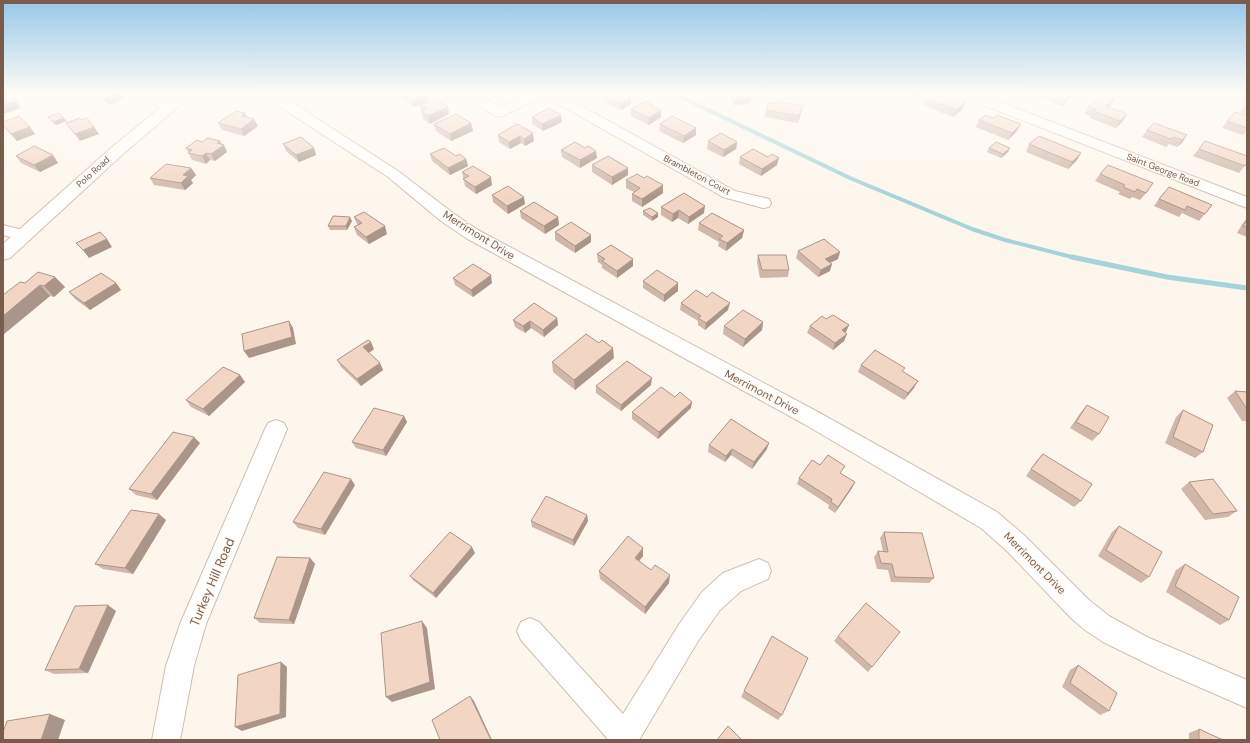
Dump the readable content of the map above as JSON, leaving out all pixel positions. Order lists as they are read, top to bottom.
{
  "streets": {
    "main road": ["Polo Road"],
    "street": [
      "Saint George Road",
      "Brambleton Court",
      "Merrimont Drive",
      "Turkey Hill Road"
    ]
  }
}
